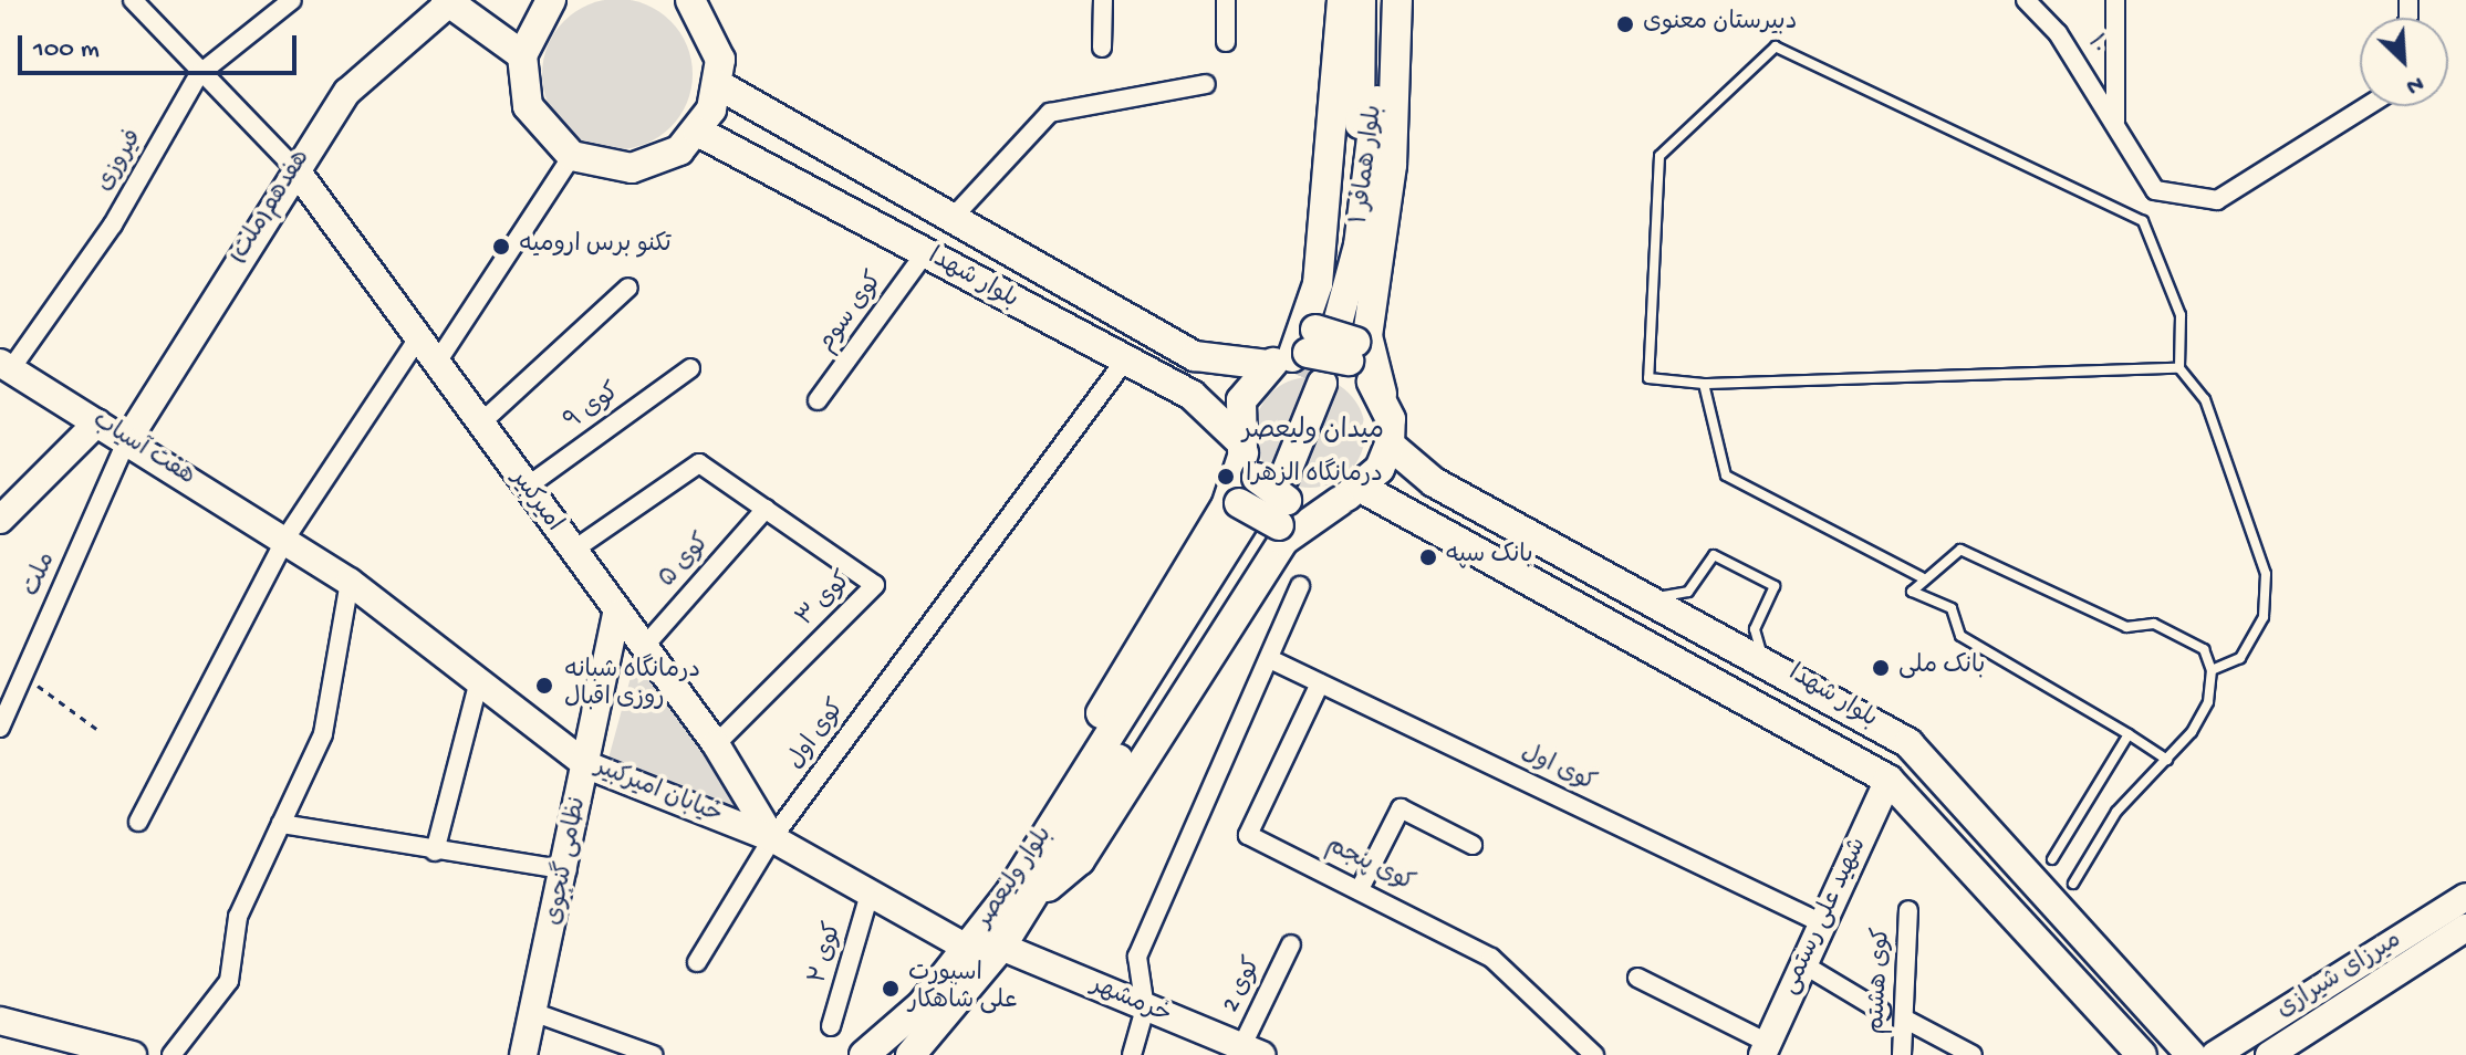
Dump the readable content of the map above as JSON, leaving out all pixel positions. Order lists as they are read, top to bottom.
{
  "streets": {
    "main road": ["بلوار همافر ۱", "بلوار شهدا", "بلوار ولیعصر"],
    "street": [
      "۱۰",
      "فیروزی",
      "هفدهم(ملت)",
      "کوی سوم",
      "کوی ۹",
      "هفت آسیاب",
      "امیرکبیر",
      "کوی ۵",
      "ملت",
      "کوی ۳",
      "کوی اول",
      "خیابان امیرکبیر",
      "نظامی گنجوی",
      "کوی پنجم",
      "شهید علی رستمی",
      "کوی ۲",
      "میرزای شیرازی",
      "کوی هشتم",
      "کوی 2",
      "خرمشهر"
    ]
  },
  "crossings": [
    ["فیروزی", "هفت آسیاب"],
    ["بلوار همافر ۱", "بلوار شهدا"],
    ["بلوار همافر ۱", "بلوار ولیعصر"],
    ["هفدهم(ملت)", "هفت آسیاب"],
    ["هفدهم(ملت)", "امیرکبیر"],
    ["هفدهم(ملت)", "ملت"],
    ["بلوار شهدا", "کوی سوم"],
    ["بلوار شهدا", "کوی اول"],
    ["بلوار شهدا", "شهید علی رستمی"],
    ["کوی ۹", "امیرکبیر"],
    ["هفت آسیاب", "ملت"],
    ["هفت آسیاب", "خیابان امیرکبیر"],
    ["امیرکبیر", "کوی ۵"],
    ["امیرکبیر", "کوی ۳"],
    ["امیرکبیر", "کوی اول"],
    ["امیرکبیر", "خیابان امیرکبیر"],
    ["امیرکبیر", "نظامی گنجوی"],
    ["کوی ۵", "کوی ۳"],
    ["کوی اول", "خیابان امیرکبیر"],
    ["کوی اول", "کوی پنجم"],
    ["کوی اول", "شهید علی رستمی"],
    ["خیابان امیرکبیر", "نظامی گنجوی"],
    ["خیابان امیرکبیر", "بلوار ولیعصر"],
    ["خیابان امیرکبیر", "کوی ۲"],
    ["بلوار ولیعصر", "خرمشهر"],
    ["کوی 2", "خرمشهر"]
  ],
  "districts": ["میدان ولیعصر"],
  "places": [
    "دبیرستان معنوی",
    "تکنو برس ارومیه",
    "درمانگاه الزهرا",
    "بانک سپه",
    "بانک ملی",
    "درمانگاه شبانه روزی اقبال",
    "اسپورت علی شاهکار"
  ],
  "scale_bar": "100 m",
  "north": "bottom right"
}
